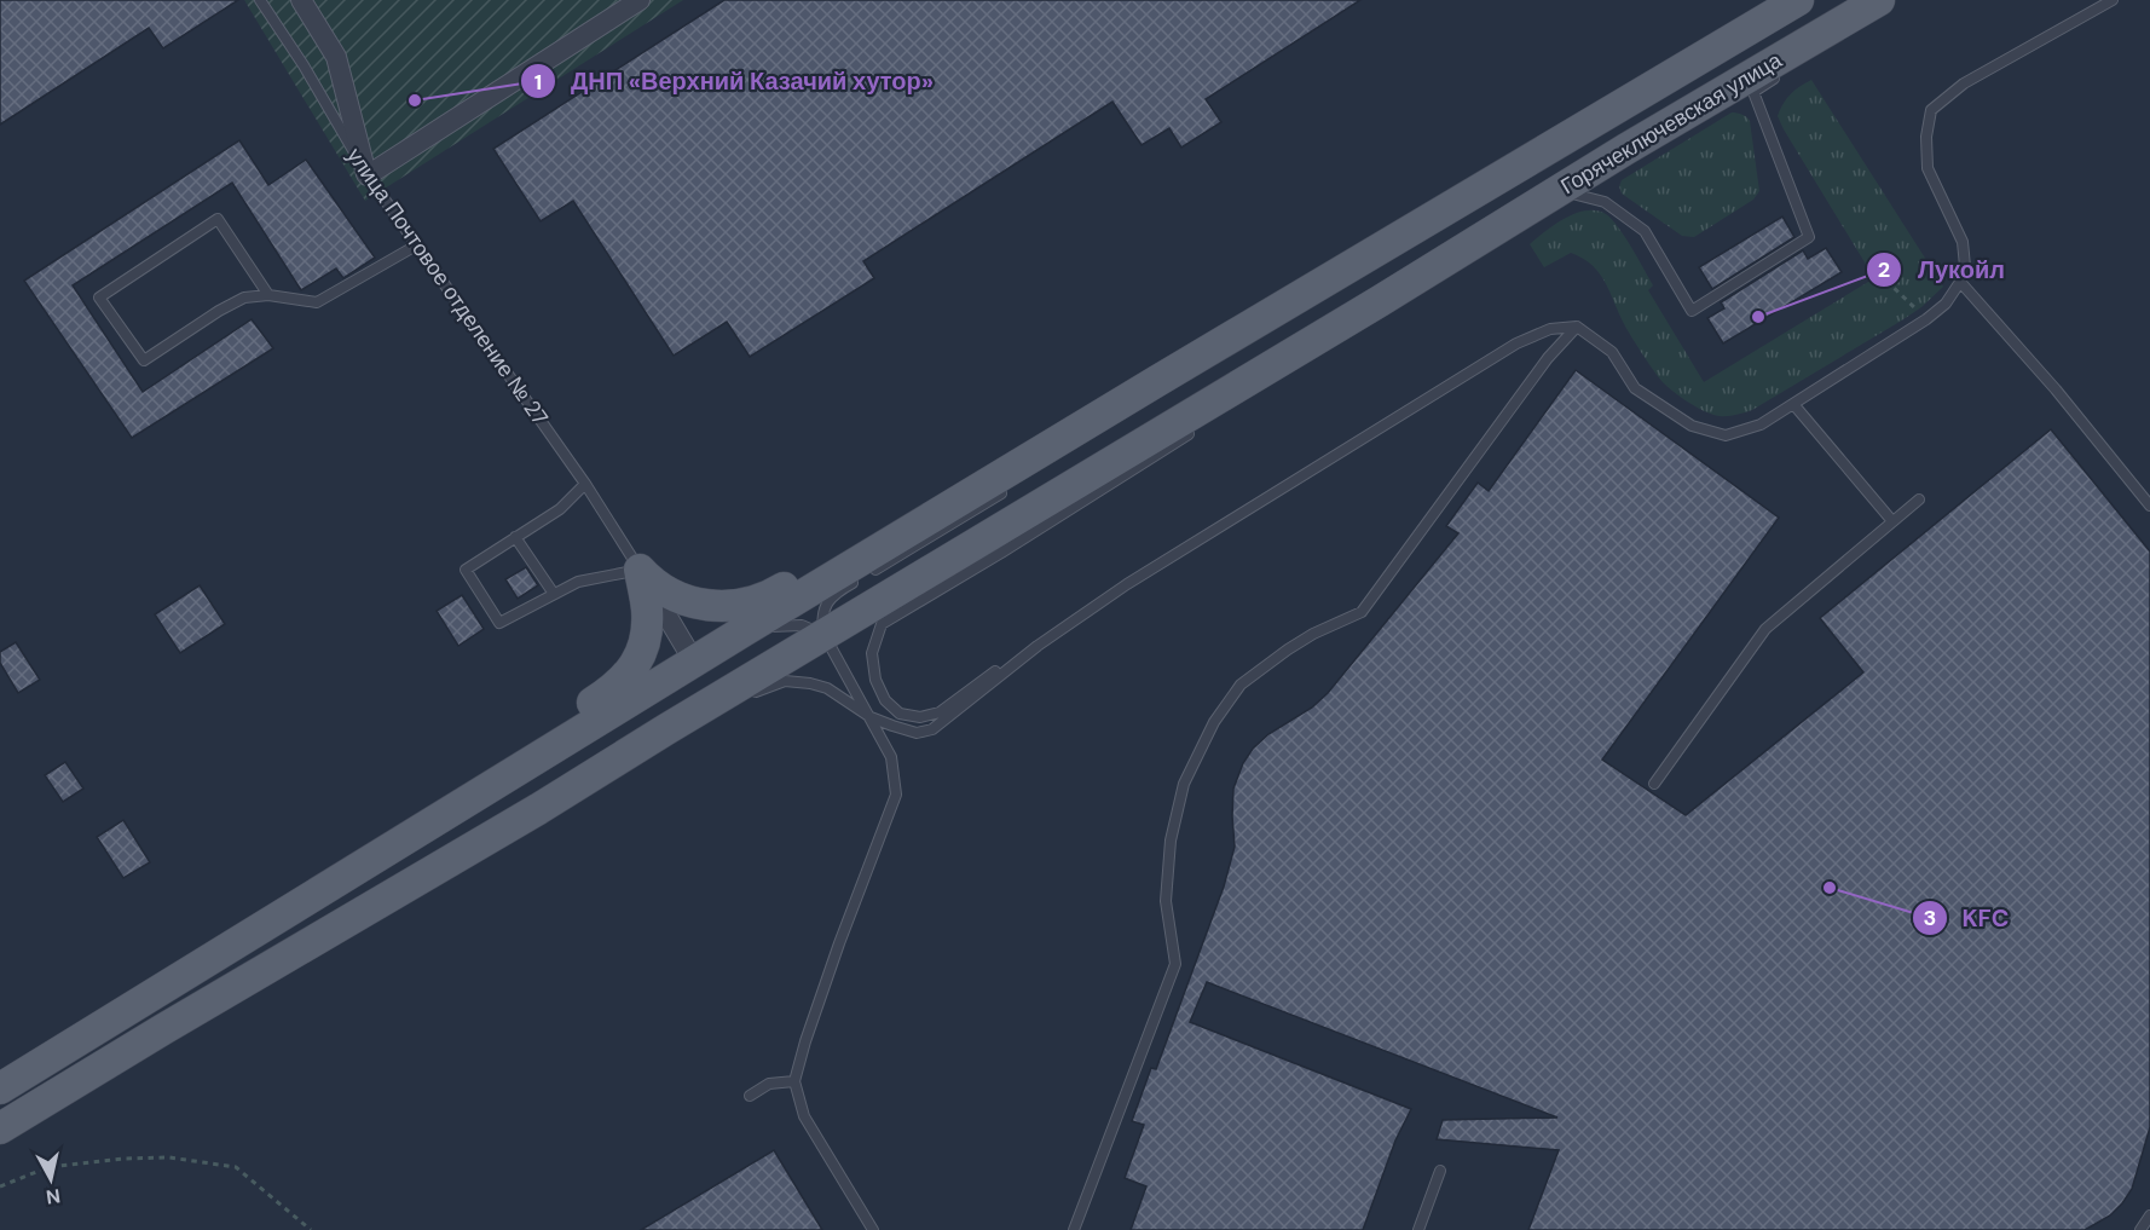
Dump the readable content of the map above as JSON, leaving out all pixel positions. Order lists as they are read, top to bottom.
{
  "streets": {
    "main road": ["Горячеключевская улица"],
    "lane": ["улица Почтовое отделение № 27"]
  },
  "places": ["ДНП «Верхний Казачий хутор»", "Лукойл", "KFC"],
  "north": "bottom"
}
